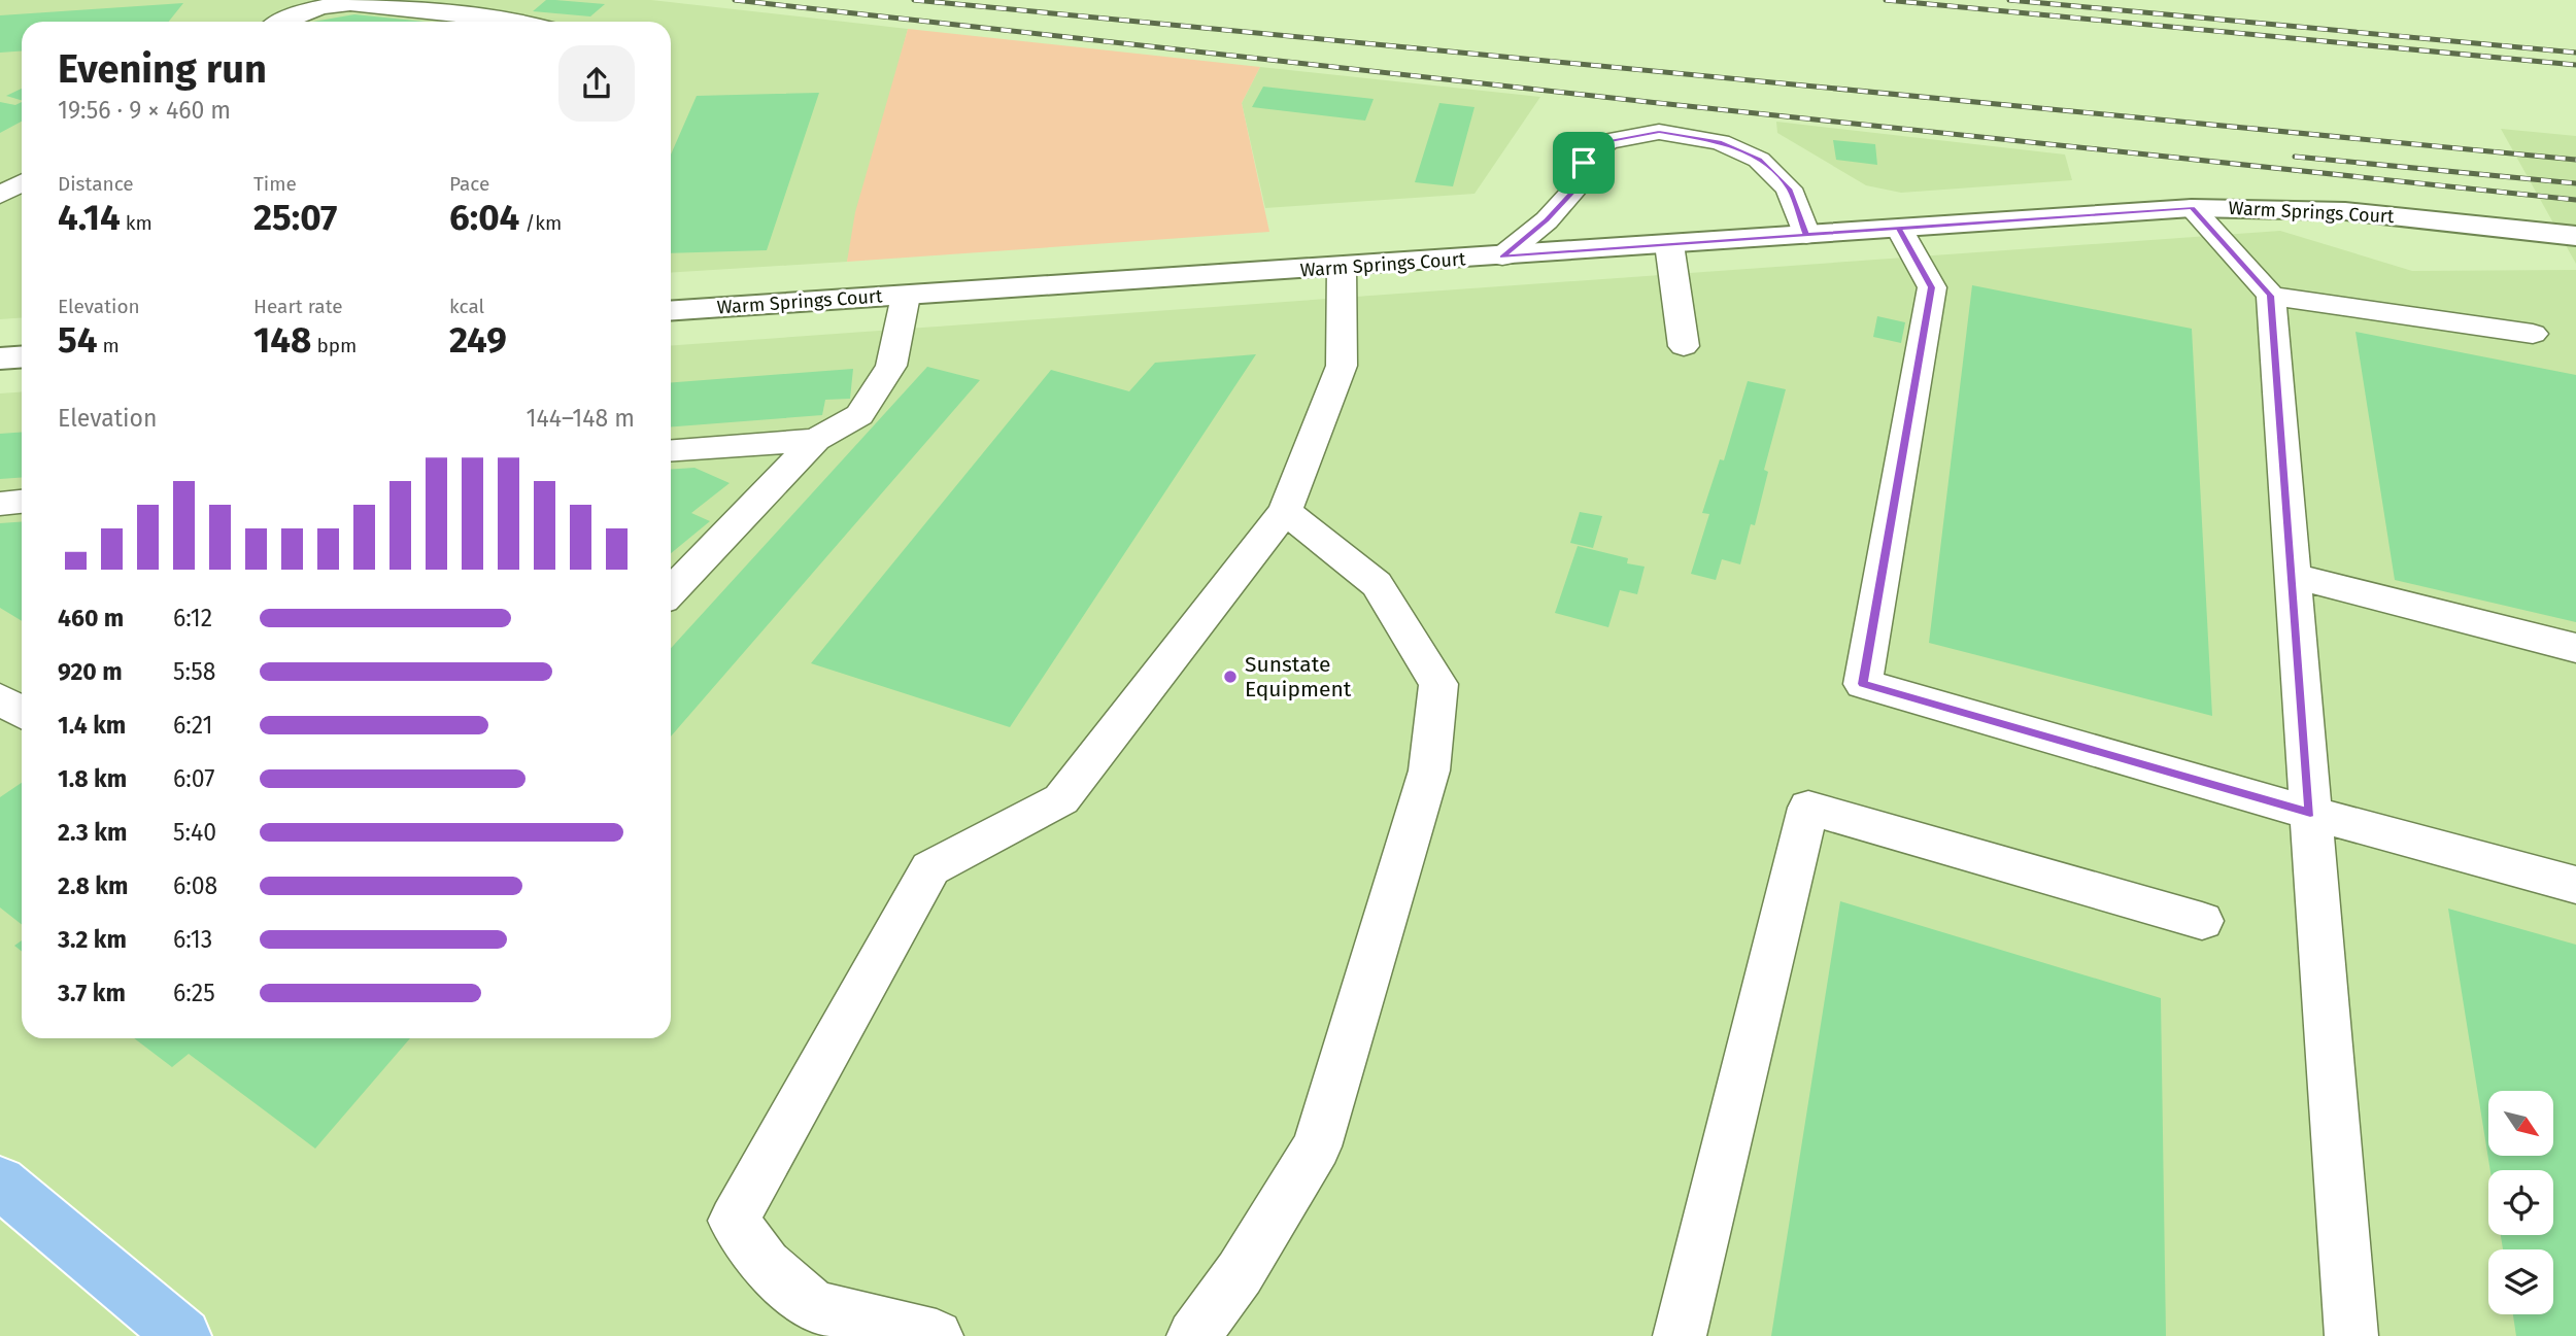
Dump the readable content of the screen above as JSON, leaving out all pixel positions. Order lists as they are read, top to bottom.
{
  "streets": {
    "street": ["Warm Springs Court"]
  },
  "places": ["Sunstate Equipment"],
  "north": "bottom right",
  "page": {
    "heading": ["Evening run", "19:56 · 9 × 460 m"],
    "stats": [
      ["Distance", "4.14 km"],
      ["Time", "25:07"],
      ["Pace", "6:04 /km"],
      ["Elevation", "54 m"],
      ["Heart rate", "148 bpm"],
      ["kcal", "249"]
    ],
    "chart": ["Elevation", "144–148 m"],
    "list": [
      {
        "name": "460 m",
        "note": "6:12"
      },
      {
        "name": "920 m",
        "note": "5:58"
      },
      {
        "name": "1.4 km",
        "note": "6:21"
      },
      {
        "name": "1.8 km",
        "note": "6:07"
      },
      {
        "name": "2.3 km",
        "note": "5:40"
      },
      {
        "name": "2.8 km",
        "note": "6:08"
      },
      {
        "name": "3.2 km",
        "note": "6:13"
      },
      {
        "name": "3.7 km",
        "note": "6:25"
      }
    ]
  }
}
